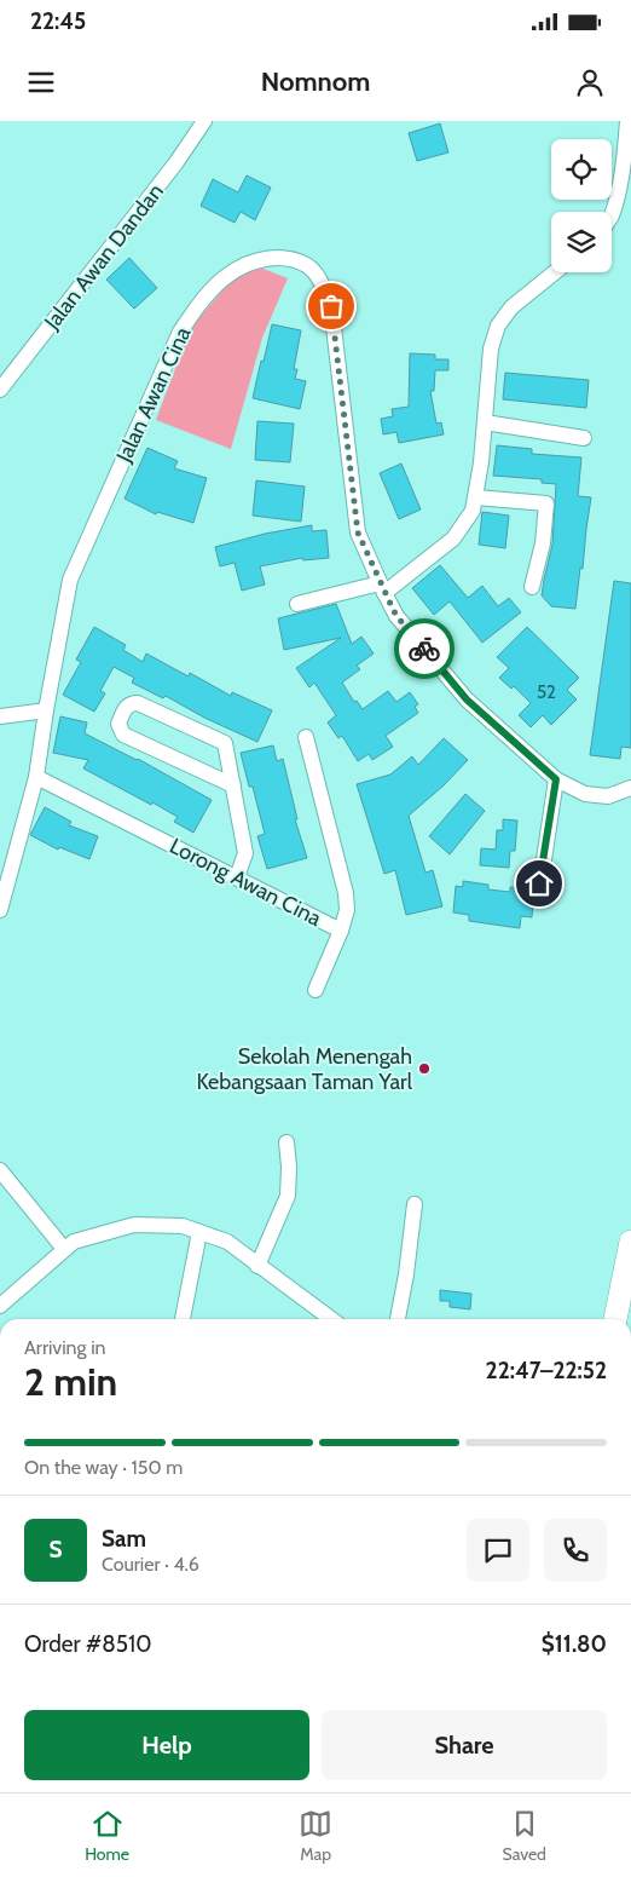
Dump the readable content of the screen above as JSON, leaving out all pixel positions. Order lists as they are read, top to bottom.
{
  "streets": {
    "street": ["Jalan Awan Dandan", "Jalan Awan Cina", "Lorong Awan Cina"]
  },
  "crossings": [
    ["Jalan Awan Cina", "Lorong Awan Cina"]
  ],
  "places": ["Sekolah Menengah Kebangsaan Taman Yarl"],
  "house_numbers": ["52"],
  "page": {
    "status": "22:45",
    "header": "Nomnom",
    "heading": ["2 min", "Arriving in", "22:47–22:52"],
    "panel": [
      "Sam",
      "Courier · 4.6",
      "Order #8510",
      "$11.80"
    ],
    "bar": "On the way · 150 m",
    "round": "S",
    "buttons": ["Help", "Share"],
    "tabs": ["Home", "Map", "Saved"]
  }
}
